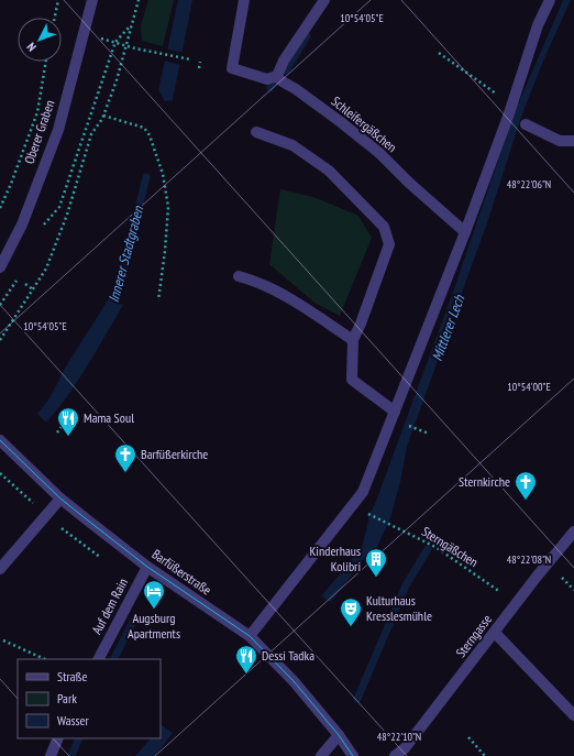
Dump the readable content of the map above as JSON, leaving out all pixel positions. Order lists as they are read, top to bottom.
{
  "streets": {
    "street": [
      "Schleifergäßchen",
      "Oberer Graben",
      "Barfüßerstraße",
      "Auf dem Rain",
      "Sterngasse"
    ],
    "path": ["Sterngäßchen"]
  },
  "crossings": [
    ["Sterngäßchen", "Sterngasse"],
    ["Barfüßerstraße", "Auf dem Rain"]
  ],
  "water": ["Innerer Stadtgraben", "Mittlerer Lech"],
  "places": {
    "restaurant": ["Mama Soul", "Dessi Tadka"],
    "church": ["Barfüßerkirche", "Sternkirche"],
    "building": ["Kinderhaus Kolibri"],
    "hotel": ["Augsburg Apartments"],
    "theatre": ["Kulturhaus Kresslesmühle"]
  },
  "legend": ["Straße", "Park", "Wasser"],
  "north": "bottom left",
  "coordinates": [
    "10°54'05\"E",
    "48°22'06\"N",
    "10°54'00\"E",
    "48°22'08\"N",
    "48°22'10\"N"
  ]
}
